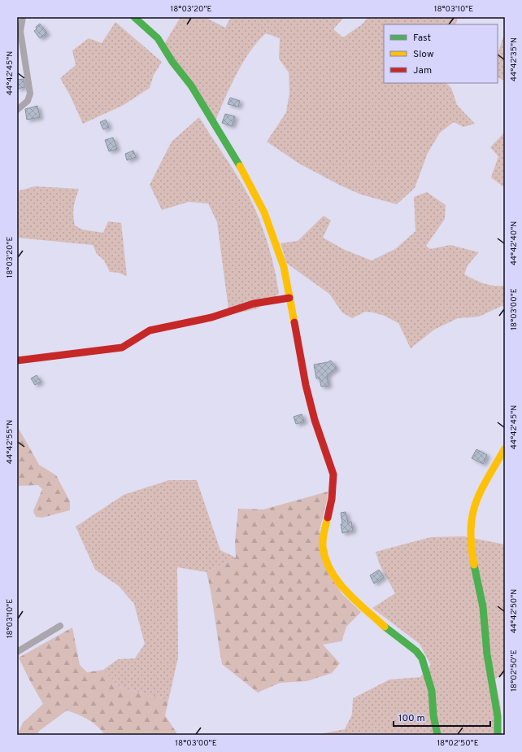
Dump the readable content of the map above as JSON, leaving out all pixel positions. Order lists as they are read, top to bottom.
{
  "legend": ["Fast", "Slow", "Jam"],
  "scale_bar": "100 m",
  "coordinates": [
    "18°03'20\"E",
    "18°03'10\"E",
    "44°42'35\"N",
    "44°42'45\"N",
    "44°42'40\"N",
    "18°03'00\"E",
    "44°42'55\"N",
    "44°42'50\"N",
    "18°02'50\"E"
  ]
}
